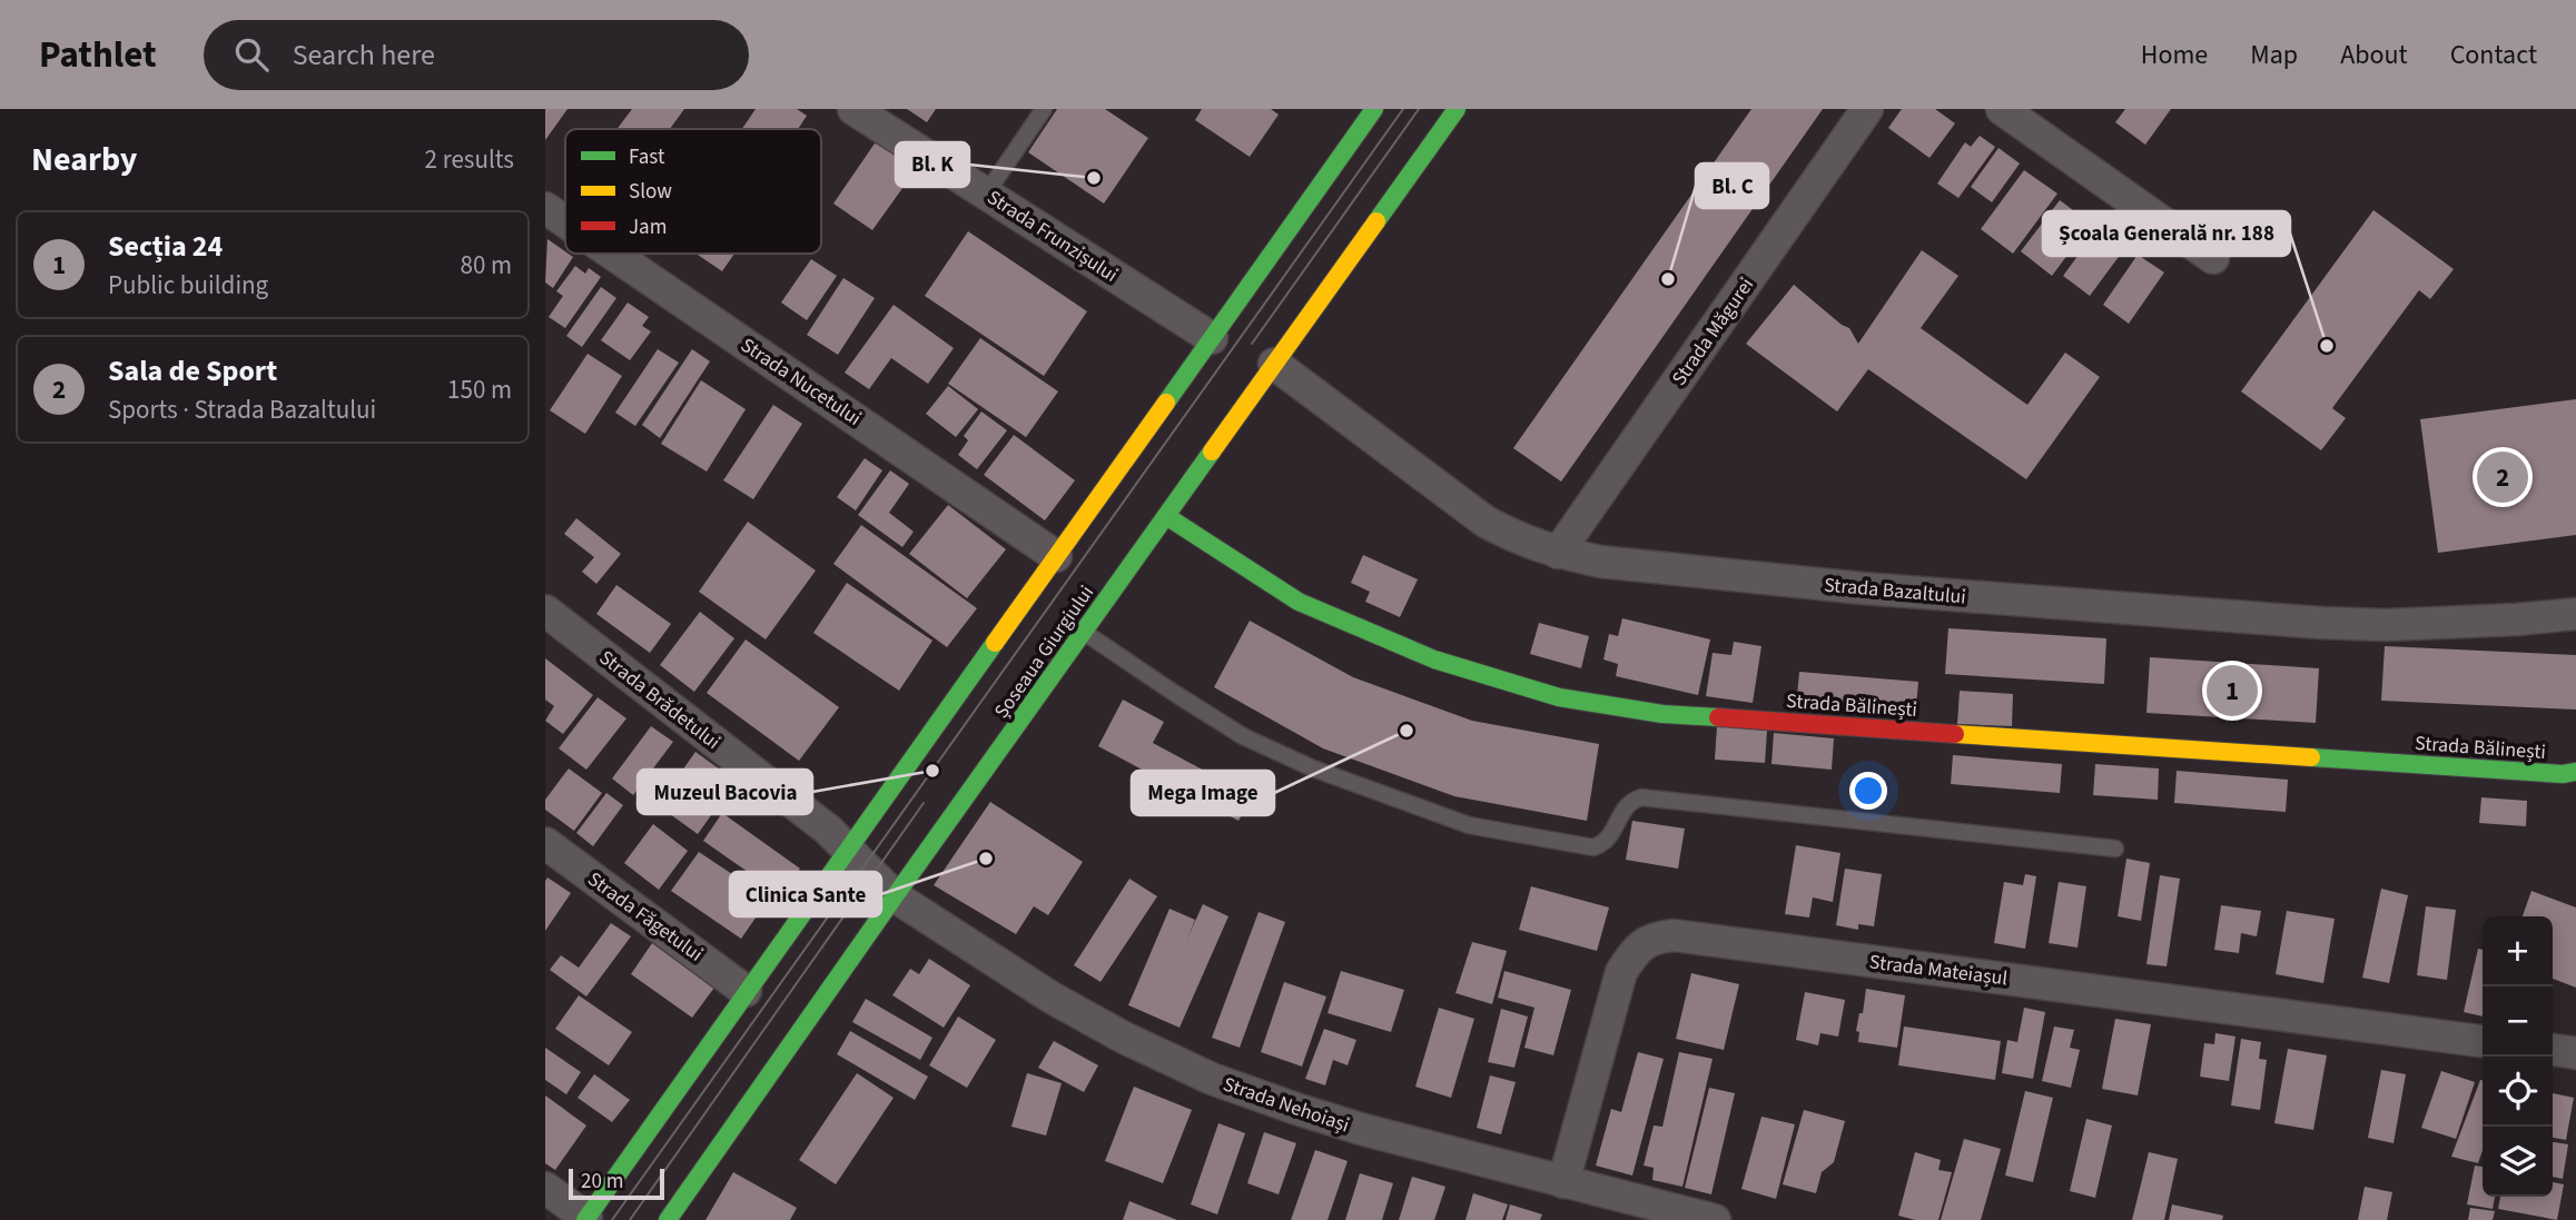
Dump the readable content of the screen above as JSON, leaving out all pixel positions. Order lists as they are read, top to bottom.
{
  "streets": {
    "main road": ["Șoseaua Giurgiului", "Strada Bălinești"],
    "street": [
      "Strada Frunzișului",
      "Strada Măgurei",
      "Strada Nucetului",
      "Strada Bazaltului",
      "Strada Brădetului",
      "Strada Făgetului",
      "Strada Mateiașul",
      "Strada Nehoiași"
    ]
  },
  "crossings": [
    ["Strada Măgurei", "Strada Bazaltului"],
    ["Strada Bazaltului", "Șoseaua Giurgiului"],
    ["Șoseaua Giurgiului", "Strada Brădetului"],
    ["Șoseaua Giurgiului", "Strada Bălinești"],
    ["Șoseaua Giurgiului", "Strada Nehoiași"],
    ["Strada Brădetului", "Strada Nehoiași"],
    ["Strada Mateiașul", "Strada Nehoiași"]
  ],
  "places": [
    "Bl. K",
    "Bl. C",
    "Școala Generală nr. 188",
    "Mega Image",
    "Muzeul Bacovia",
    "Clinica Sante"
  ],
  "legend": ["Fast", "Slow", "Jam"],
  "scale_bar": "20 m",
  "page": {
    "header": "Pathlet",
    "search": "Search here",
    "nav": [
      "Home",
      "Map",
      "About",
      "Contact"
    ],
    "heading": ["Nearby", "2 results"],
    "list": [
      {
        "mark": "1",
        "name": "Secția 24",
        "note": "Public building",
        "value": "80 m"
      },
      {
        "mark": "2",
        "name": "Sala de Sport",
        "note": "Sports · Strada Bazaltului",
        "value": "150 m"
      }
    ],
    "pins": ["2", "1"],
    "map_buttons": ["+", "−"],
    "scale": "20 m"
  }
}
